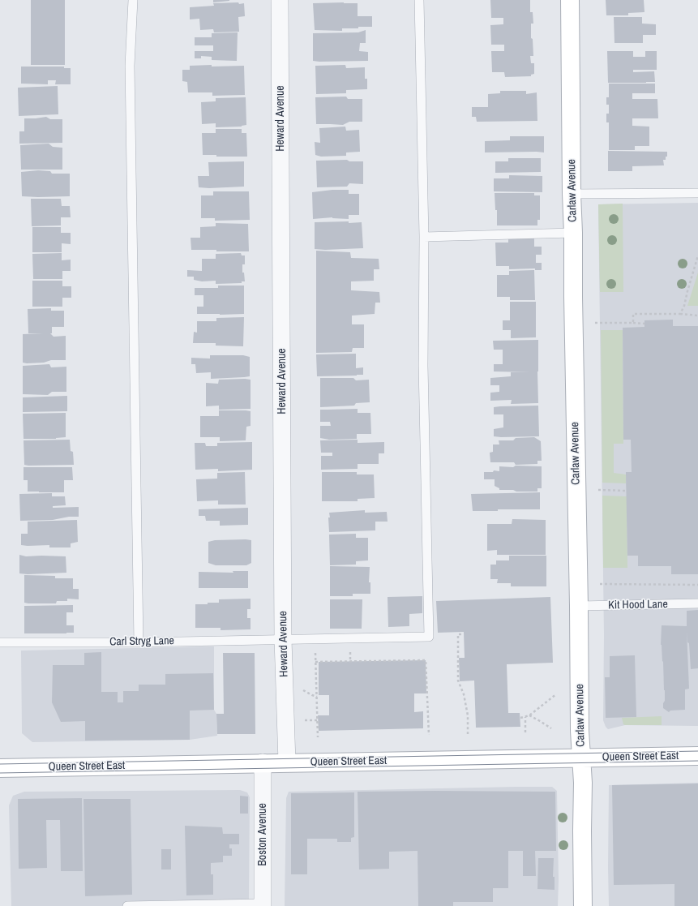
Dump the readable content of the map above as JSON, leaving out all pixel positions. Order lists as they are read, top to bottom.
{
  "streets": {
    "main road": ["Carlaw Avenue", "Queen Street East"],
    "street": ["Heward Avenue", "Boston Avenue"],
    "lane": ["Kit Hood Lane", "Carl Stryg Lane"]
  },
  "crossings": [
    ["Heward Avenue", "Carl Stryg Lane"],
    ["Heward Avenue", "Queen Street East"],
    ["Carlaw Avenue", "Kit Hood Lane"],
    ["Carlaw Avenue", "Queen Street East"],
    ["Queen Street East", "Boston Avenue"]
  ]
}
